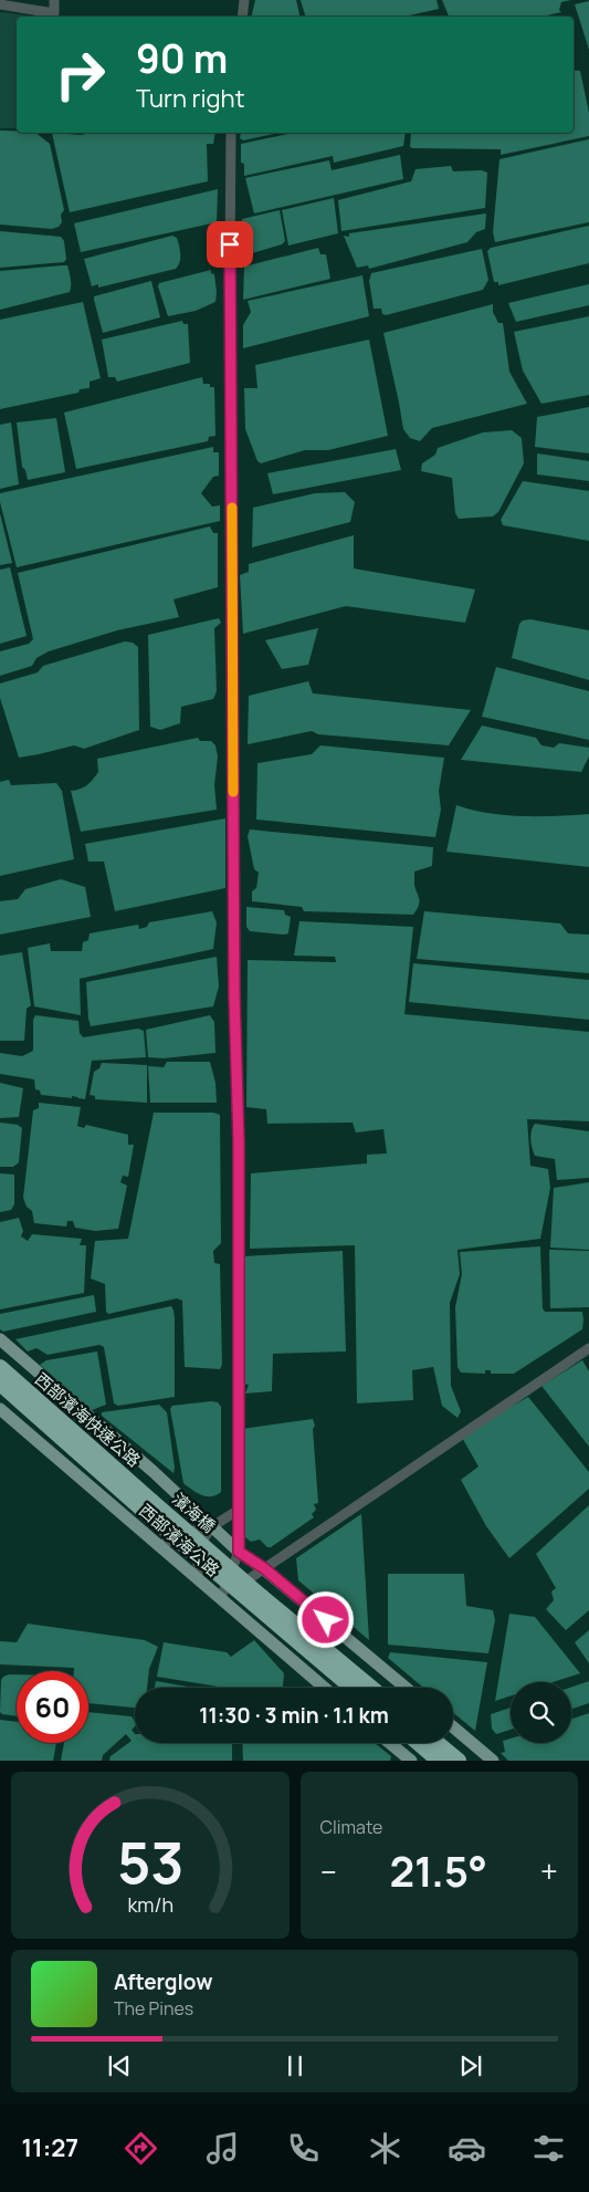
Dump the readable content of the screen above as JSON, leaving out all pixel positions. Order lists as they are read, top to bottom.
{
  "streets": {
    "highway": ["西部濱海快速公路", "濱海橋"],
    "main road": ["西部濱海公路"]
  },
  "crossings": [
    ["西部濱海快速公路", "濱海橋"]
  ],
  "page": {
    "turn": ["90 m", "Turn right"],
    "limit": "60",
    "trip": "11:30 · 3 min · 1.1 km",
    "tile": "Climate",
    "heat": ["−", "21.5°", "+"],
    "song": ["Afterglow", "The Pines"],
    "tabs": "11:27",
    "gauge": ["53", "km/h"]
  }
}
